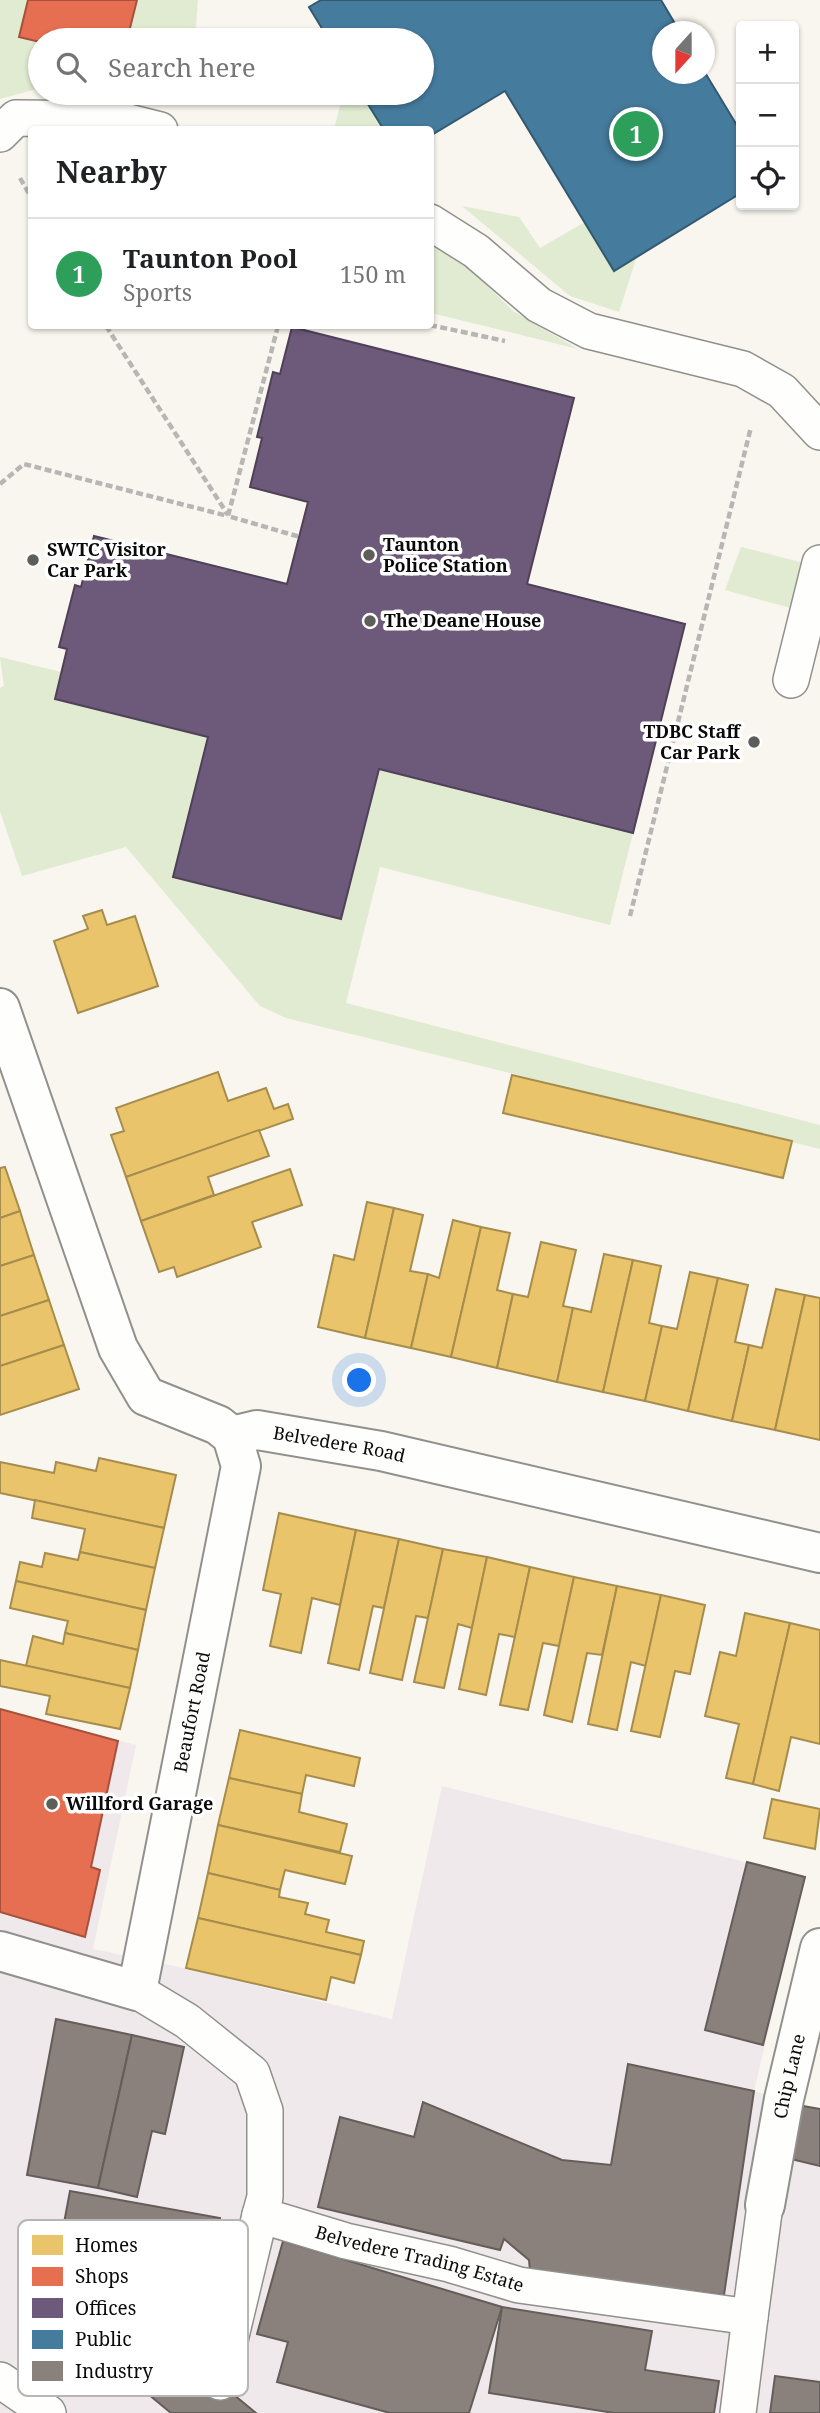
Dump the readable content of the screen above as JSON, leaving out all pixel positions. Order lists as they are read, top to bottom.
{
  "streets": {
    "street": ["Belvedere Road", "Beaufort Road", "Chip Lane"],
    "lane": ["Belvedere Trading Estate"]
  },
  "crossings": [
    ["Belvedere Road", "Beaufort Road"]
  ],
  "places": [
    "Taunton Police Station",
    "SWTC Visitor Car Park",
    "The Deane House",
    "TDBC Staff Car Park",
    "Willford Garage"
  ],
  "legend": [
    "Homes",
    "Shops",
    "Offices",
    "Public",
    "Industry"
  ],
  "north": "bottom",
  "page": {
    "map_buttons": ["+", "−"],
    "search": "Search here",
    "pins": "1",
    "heading": "Nearby",
    "list": [
      {
        "mark": "1",
        "name": "Taunton Pool",
        "note": "Sports",
        "value": "150 m"
      }
    ]
  }
}
